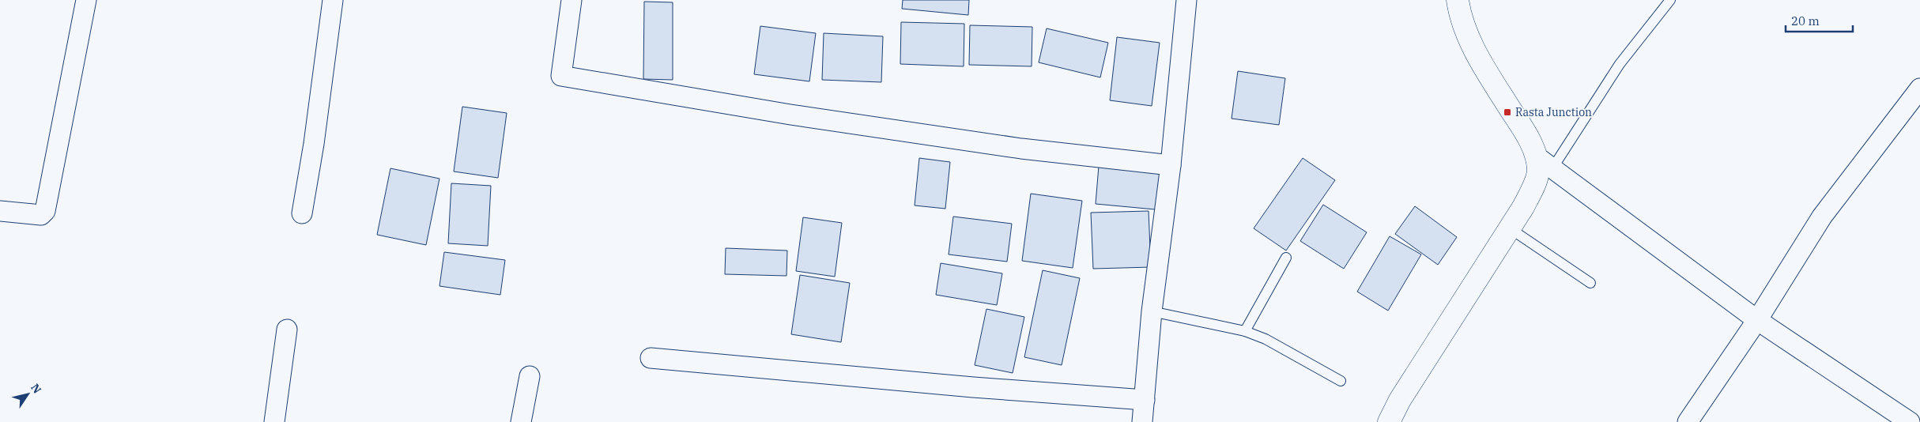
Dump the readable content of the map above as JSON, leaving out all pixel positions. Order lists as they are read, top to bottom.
{
  "places": {
    "transit": ["Rasta Junction"]
  },
  "scale_bar": "20 m",
  "north": "top right"
}
